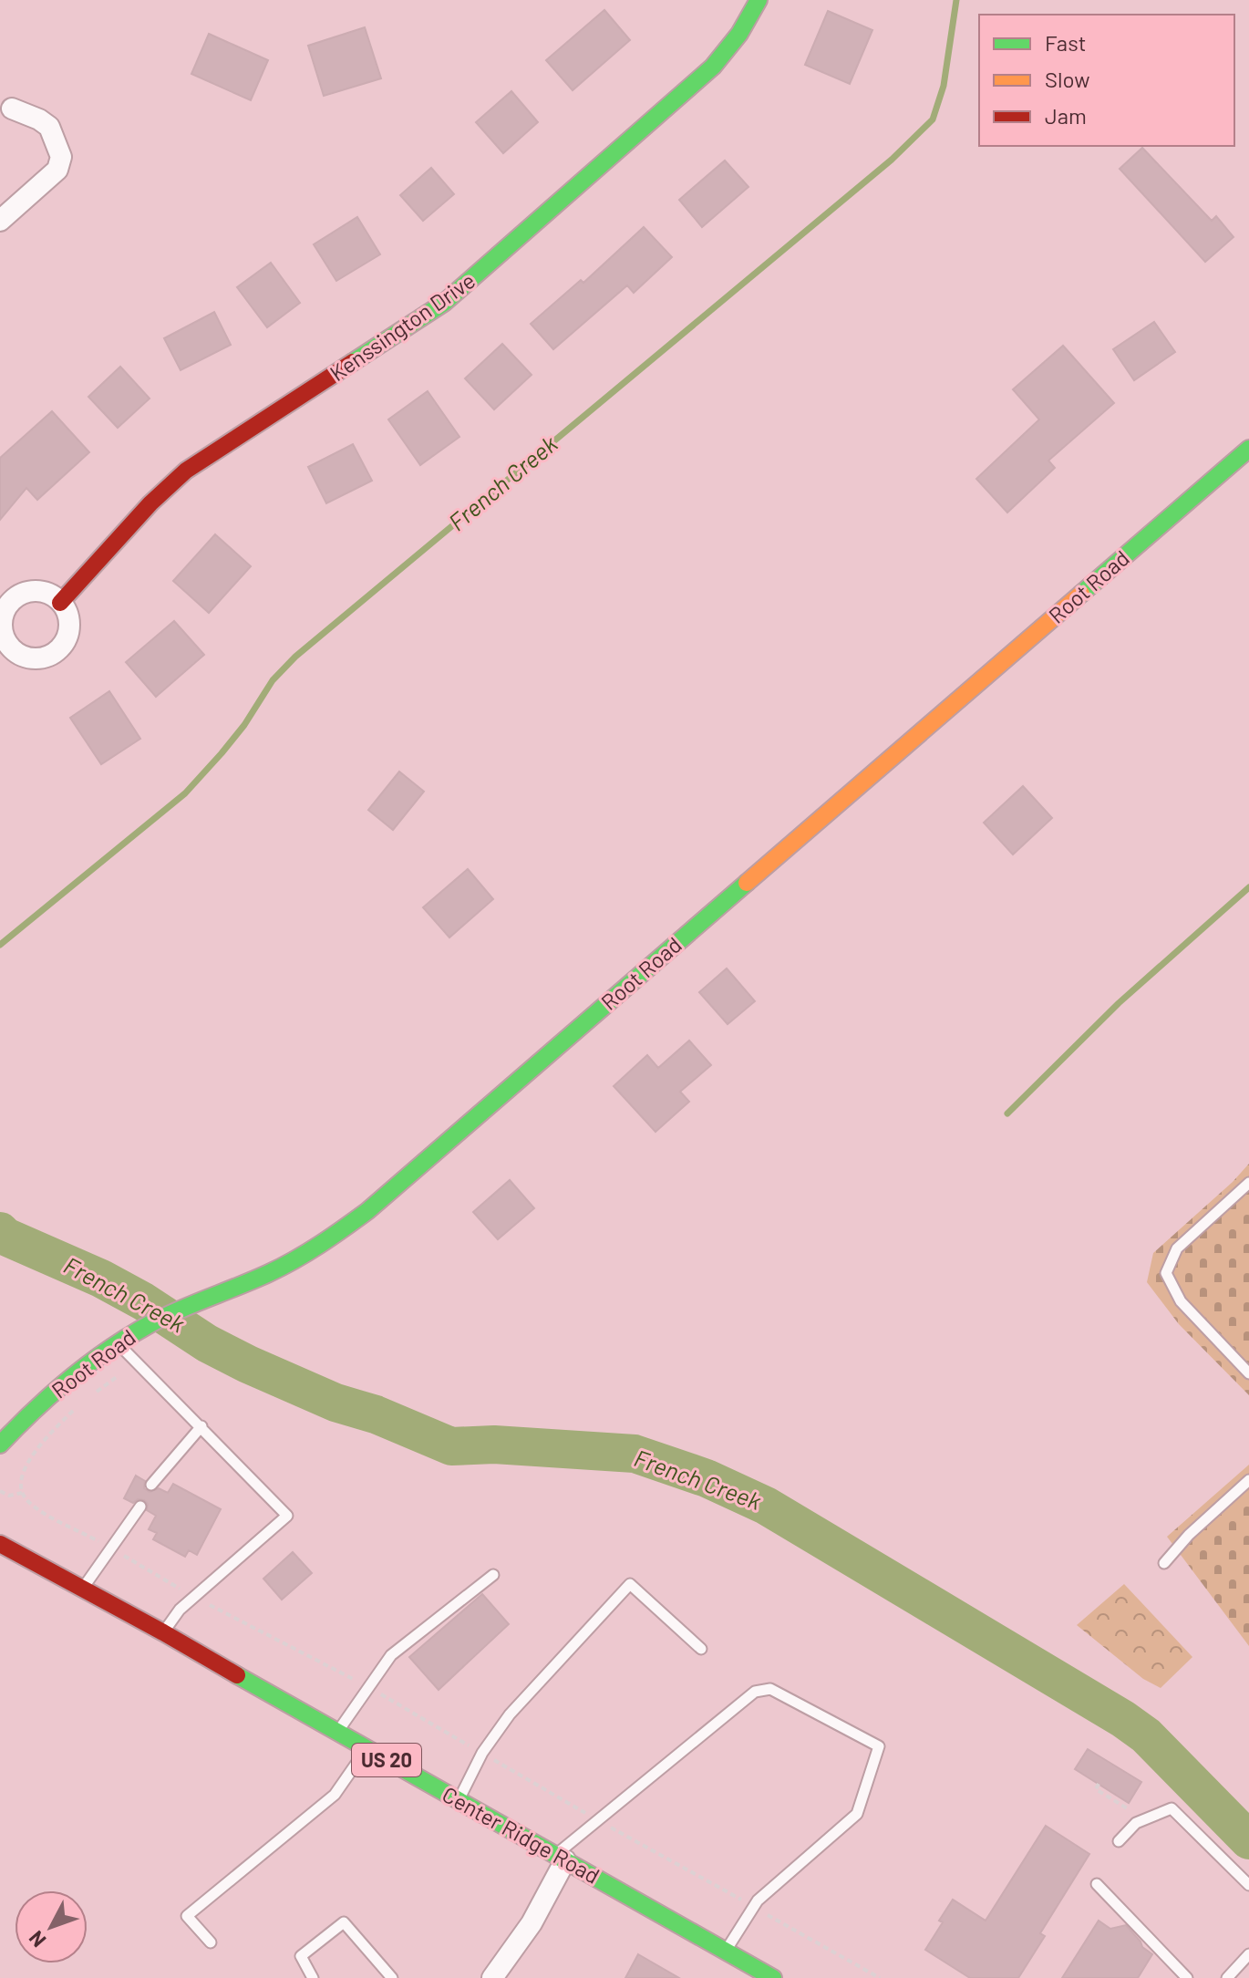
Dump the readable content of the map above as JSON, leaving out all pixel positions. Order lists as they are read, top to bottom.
{
  "streets": {
    "street": [
      "Kenssington Drive",
      "Root Road",
      "US 20",
      "Center Ridge Road"
    ]
  },
  "water": ["French Creek"],
  "legend": ["Fast", "Slow", "Jam"],
  "north": "bottom left"
}
